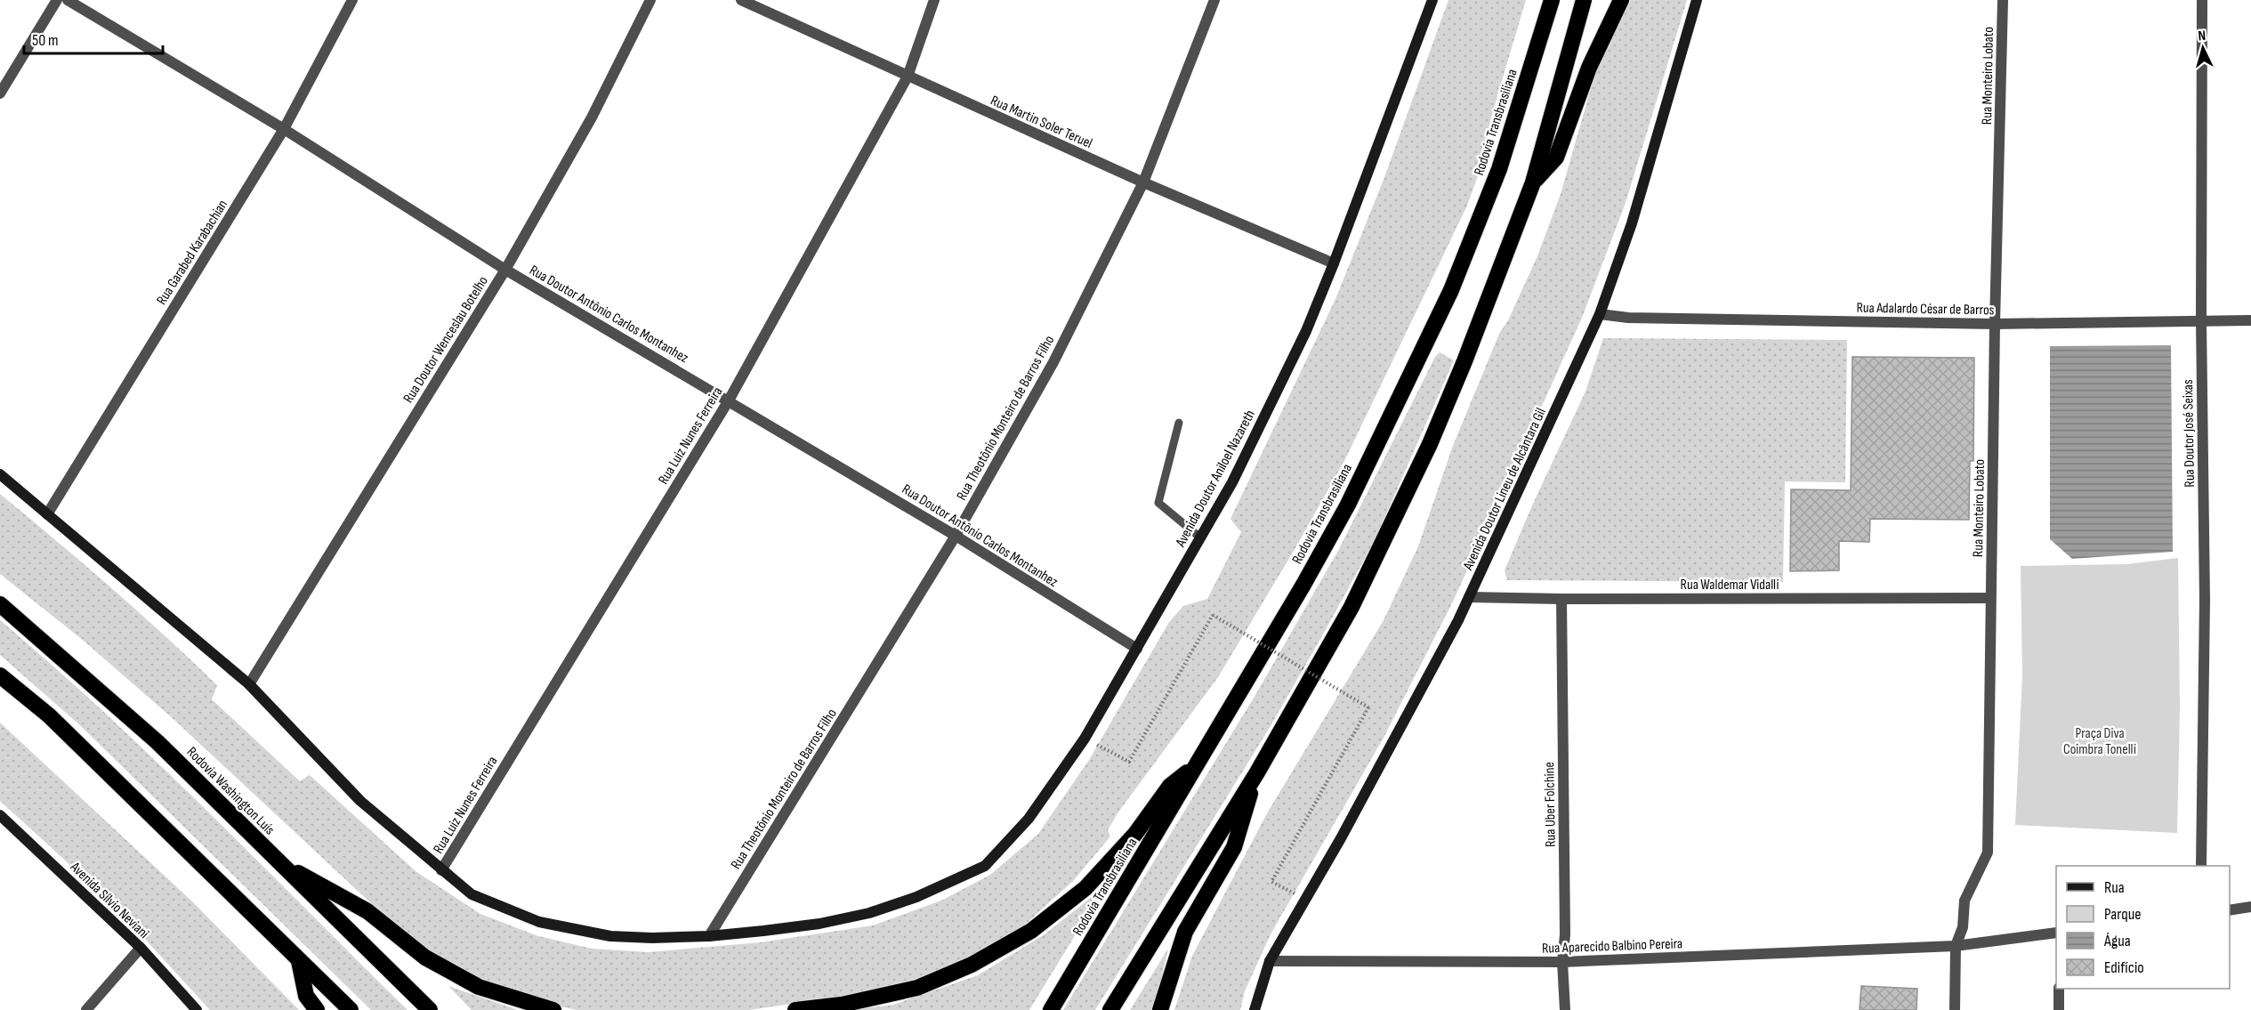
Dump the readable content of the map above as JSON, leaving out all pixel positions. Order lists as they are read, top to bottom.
{
  "streets": {
    "highway": ["Rodovia Transbrasiliana", "Rodovia Washington Luís"],
    "main road": ["Avenida Doutor Aniloel Nazareth", "Avenida Doutor Lineu de Alcântara Gil", "Avenida Sílvio Neviani"],
    "street": [
      "Rua Monteiro Lobato",
      "Rua Martin Soler Teruel",
      "Rua Garabed Karabachian",
      "Rua Adalardo César de Barros",
      "Rua Doutor Antônio Carlos Montanhez",
      "Rua Doutor Wenceslau Botelho",
      "Rua Theotônio Monteiro de Barros Filho",
      "Rua Doutor José Seixas",
      "Rua Luiz Nunes Ferreira",
      "Rua Waldemar Vidalli",
      "Rua Uber Folchine",
      "Rua Aparecido Balbino Pereira"
    ]
  },
  "crossings": [
    ["Rua Monteiro Lobato", "Rua Adalardo César de Barros"],
    ["Rua Monteiro Lobato", "Rua Waldemar Vidalli"],
    ["Rua Monteiro Lobato", "Rua Aparecido Balbino Pereira"],
    ["Rua Martin Soler Teruel", "Rua Theotônio Monteiro de Barros Filho"],
    ["Rua Martin Soler Teruel", "Rua Luiz Nunes Ferreira"],
    ["Rua Martin Soler Teruel", "Avenida Doutor Aniloel Nazareth"],
    ["Rua Garabed Karabachian", "Rua Doutor Antônio Carlos Montanhez"],
    ["Rua Garabed Karabachian", "Avenida Doutor Aniloel Nazareth"],
    ["Rua Adalardo César de Barros", "Rua Doutor José Seixas"],
    ["Rua Adalardo César de Barros", "Avenida Doutor Lineu de Alcântara Gil"],
    ["Rua Doutor Antônio Carlos Montanhez", "Rua Doutor Wenceslau Botelho"],
    ["Rua Doutor Antônio Carlos Montanhez", "Rua Theotônio Monteiro de Barros Filho"],
    ["Rua Doutor Antônio Carlos Montanhez", "Rua Luiz Nunes Ferreira"],
    ["Rua Doutor Antônio Carlos Montanhez", "Avenida Doutor Aniloel Nazareth"],
    ["Rua Doutor Wenceslau Botelho", "Avenida Doutor Aniloel Nazareth"],
    ["Rua Theotônio Monteiro de Barros Filho", "Avenida Doutor Aniloel Nazareth"],
    ["Rua Luiz Nunes Ferreira", "Avenida Doutor Aniloel Nazareth"],
    ["Avenida Doutor Lineu de Alcântara Gil", "Rua Waldemar Vidalli"],
    ["Avenida Doutor Lineu de Alcântara Gil", "Rua Aparecido Balbino Pereira"],
    ["Rua Waldemar Vidalli", "Rua Uber Folchine"],
    ["Rua Uber Folchine", "Rua Aparecido Balbino Pereira"]
  ],
  "parks": ["Praça Diva Coimbra Tonelli"],
  "legend": [
    "Rua",
    "Parque",
    "Água",
    "Edifício"
  ],
  "scale_bar": "50 m",
  "north": "top"
}
